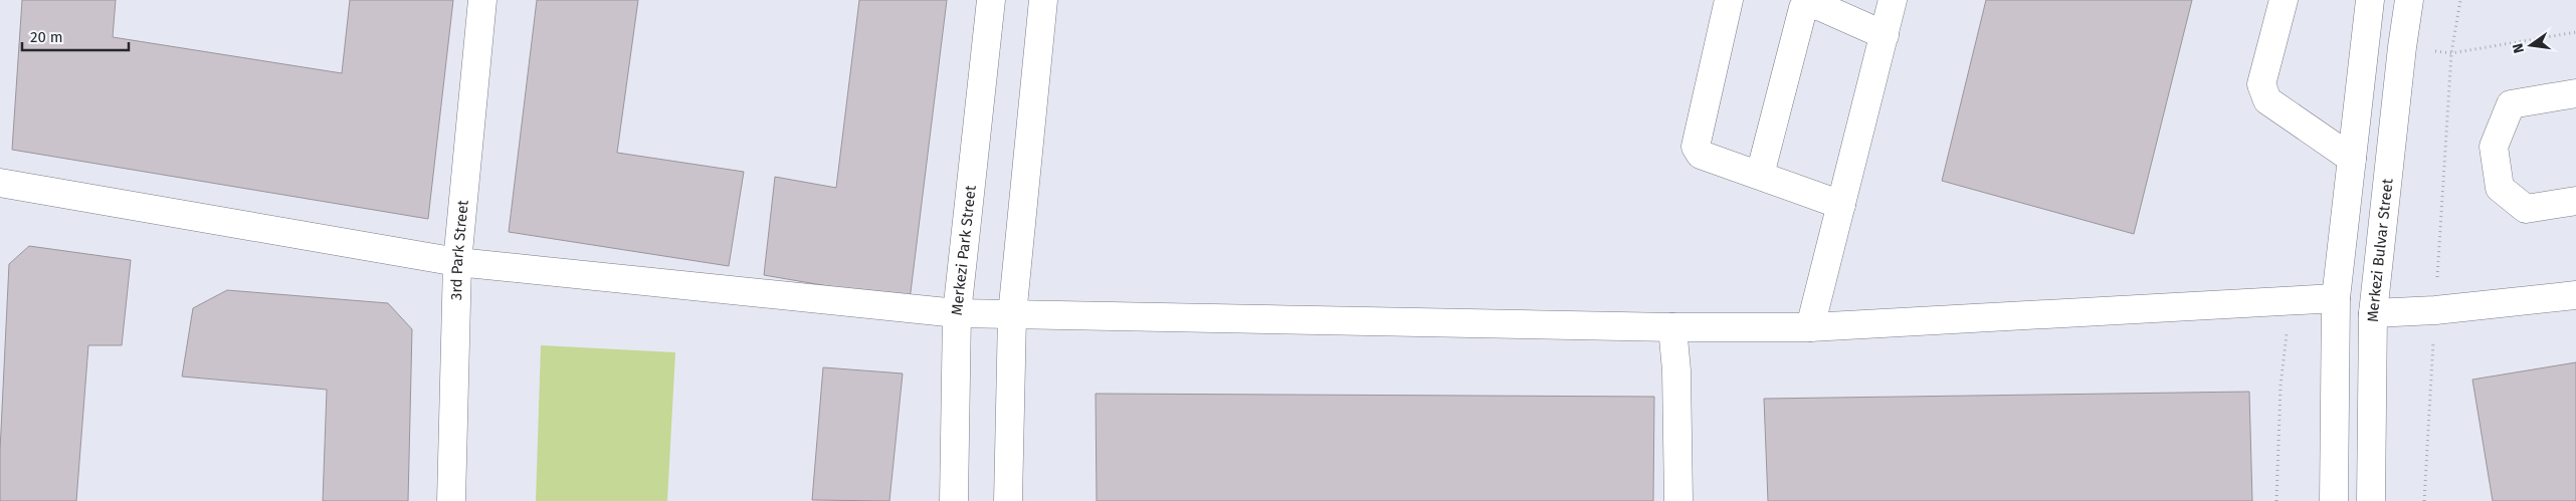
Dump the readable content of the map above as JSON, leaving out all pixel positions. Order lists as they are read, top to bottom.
{
  "streets": {
    "street": ["3rd Park Street", "Merkezi Park Street", "Merkezi Bulvar Street"]
  },
  "scale_bar": "20 m",
  "north": "left"
}
